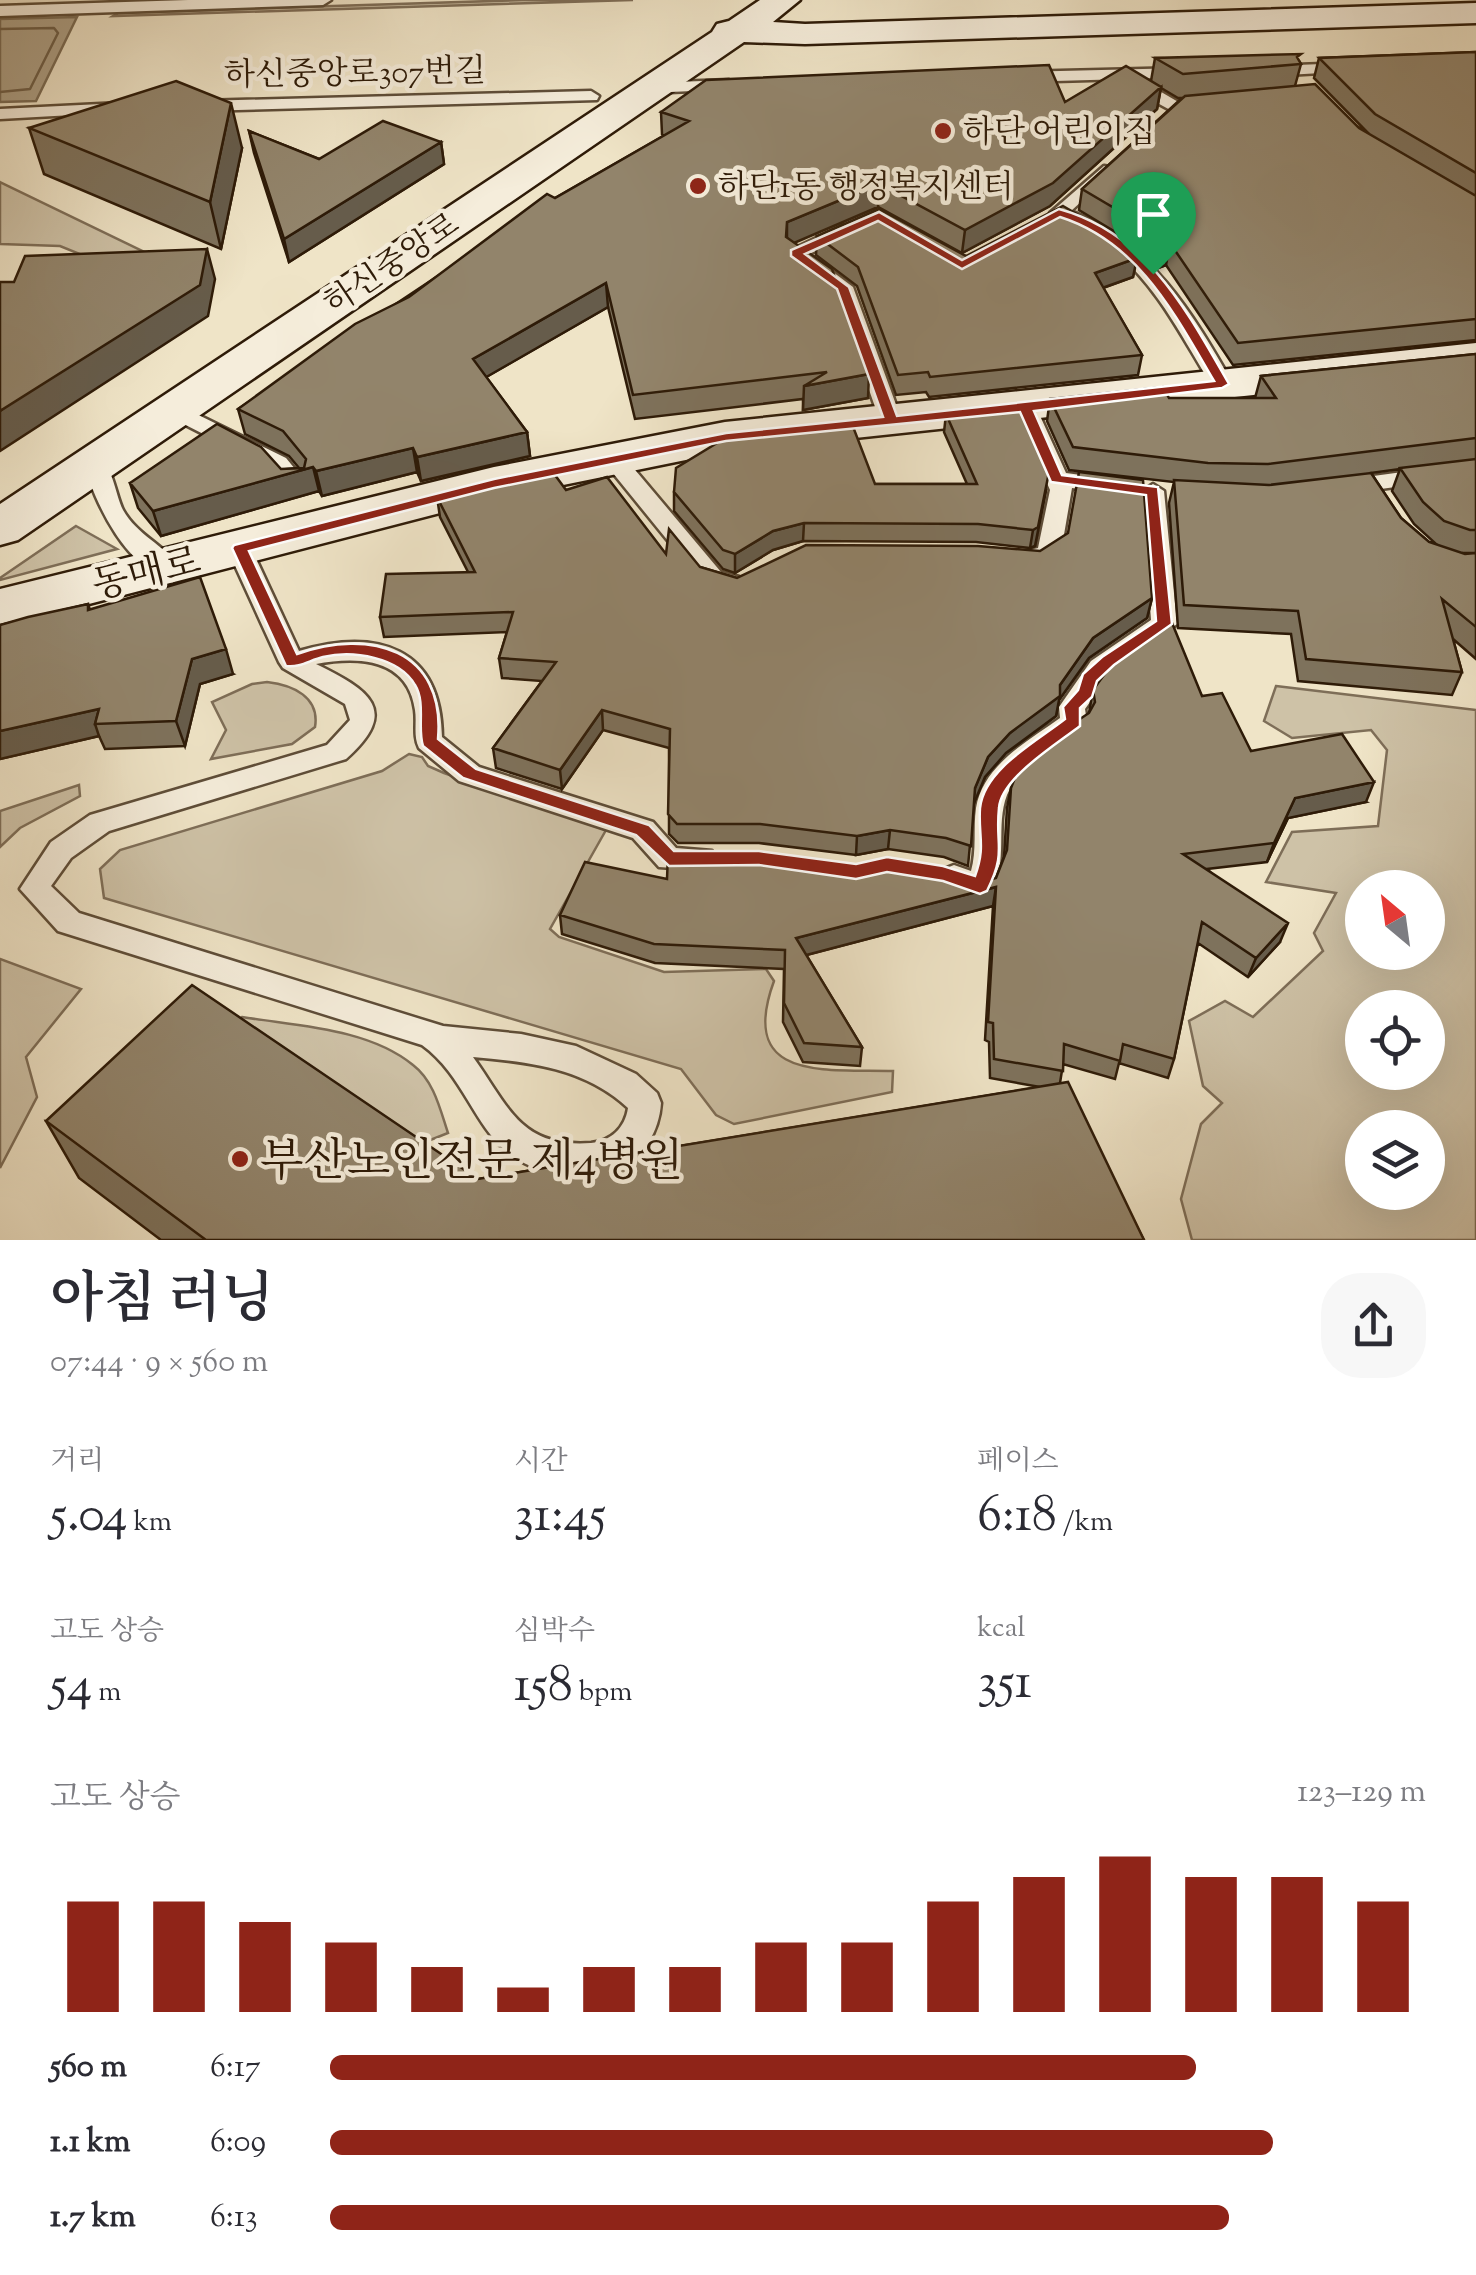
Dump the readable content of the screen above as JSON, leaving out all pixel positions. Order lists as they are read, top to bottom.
{
  "streets": {
    "street": ["하신중앙로", "동매로"],
    "lane": ["하신중앙로307번길"]
  },
  "crossings": [
    ["하신중앙로307번길", "하신중앙로"]
  ],
  "places": ["하단 어린이집", "하단1동 행정복지센터", "부산노인전문 제4병원"],
  "north": "top left",
  "page": {
    "heading": ["아침 러닝", "07:44 · 9 × 560 m"],
    "stats": [
      ["거리", "5.04 km"],
      ["시간", "31:45"],
      ["페이스", "6:18 /km"],
      ["고도 상승", "54 m"],
      ["심박수", "158 bpm"],
      ["kcal", "351"]
    ],
    "chart": ["고도 상승", "123–129 m"],
    "list": [
      {
        "name": "560 m",
        "note": "6:17"
      },
      {
        "name": "1.1 km",
        "note": "6:09"
      },
      {
        "name": "1.7 km",
        "note": "6:13"
      }
    ]
  }
}
